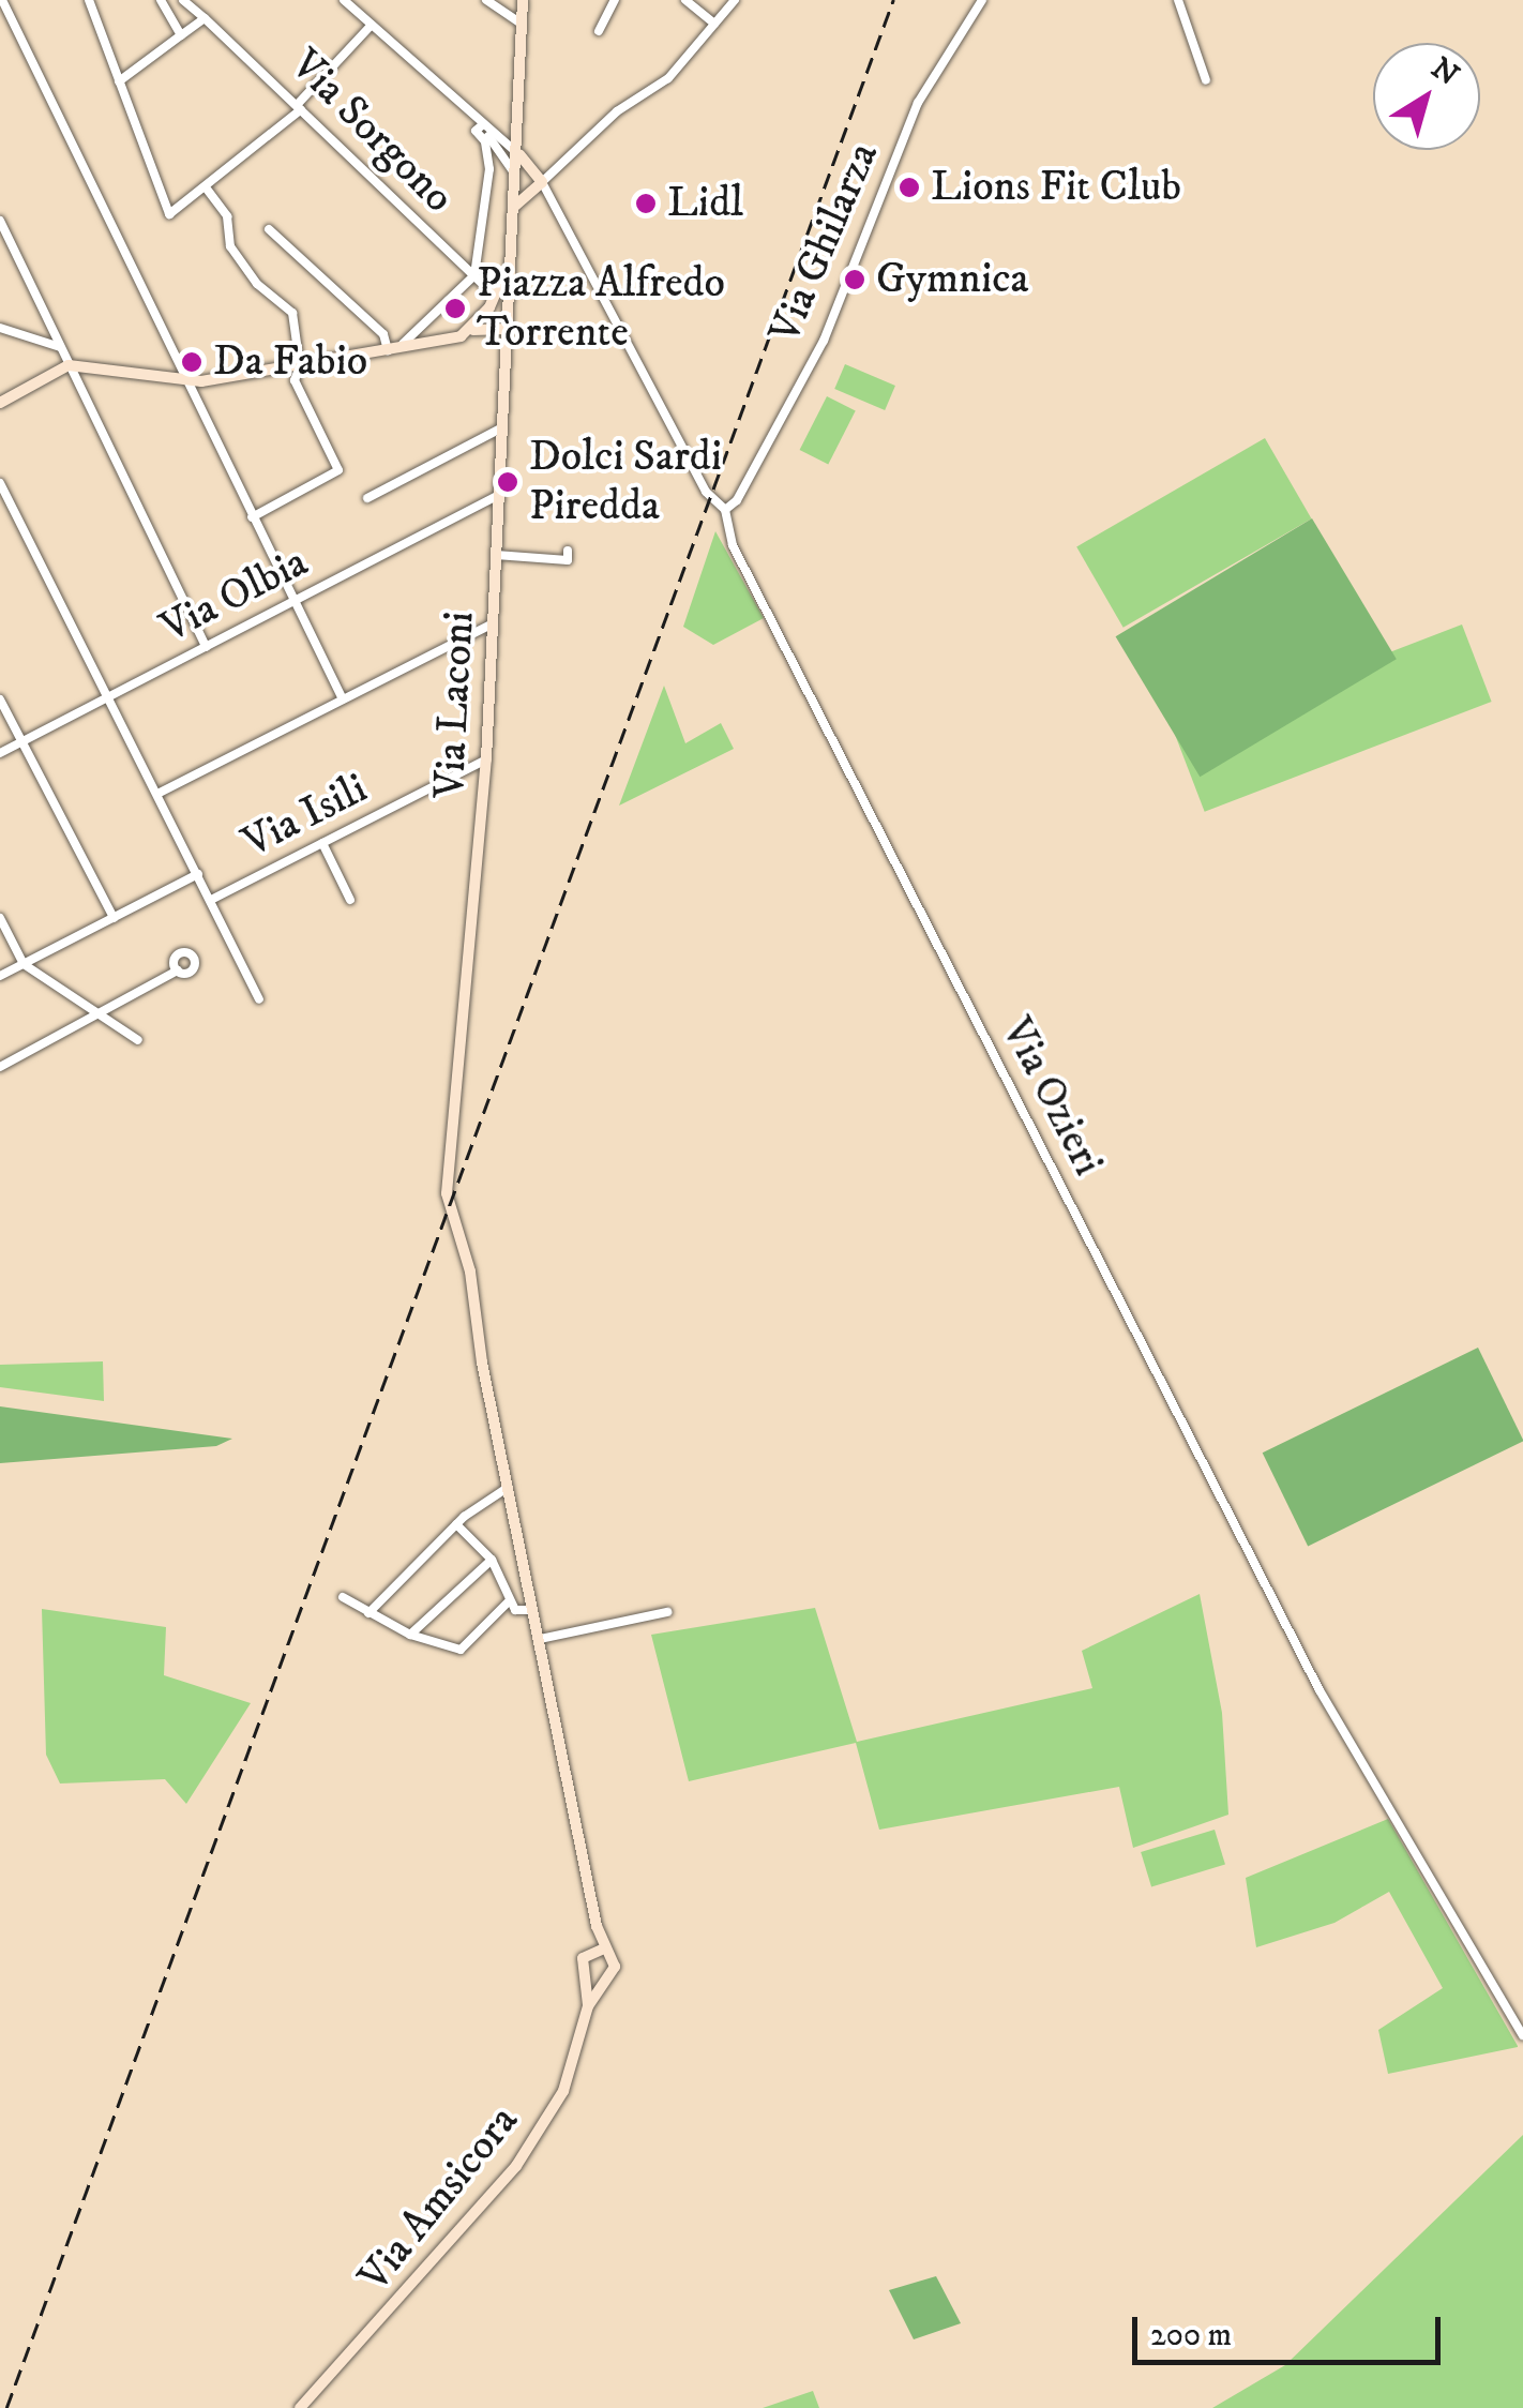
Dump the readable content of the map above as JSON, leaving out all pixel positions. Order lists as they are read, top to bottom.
{
  "streets": {
    "street": [
      "Via Sorgono",
      "Via Ghilarza",
      "Via Olbia",
      "Via Laconi",
      "Via Isili",
      "Via Ozieri",
      "Via Amsicora"
    ]
  },
  "crossings": [
    ["Via Ghilarza", "Via Ozieri"],
    ["Via Olbia", "Via Laconi"],
    ["Via Laconi", "Via Isili"],
    ["Via Laconi", "Via Ozieri"]
  ],
  "places": [
    "Lions Fit Club",
    "Lidl",
    "Gymnica",
    "Piazza Alfredo Torrente",
    "Da Fabio",
    "Dolci Sardi Piredda"
  ],
  "scale_bar": "200 m",
  "north": "top right"
}
